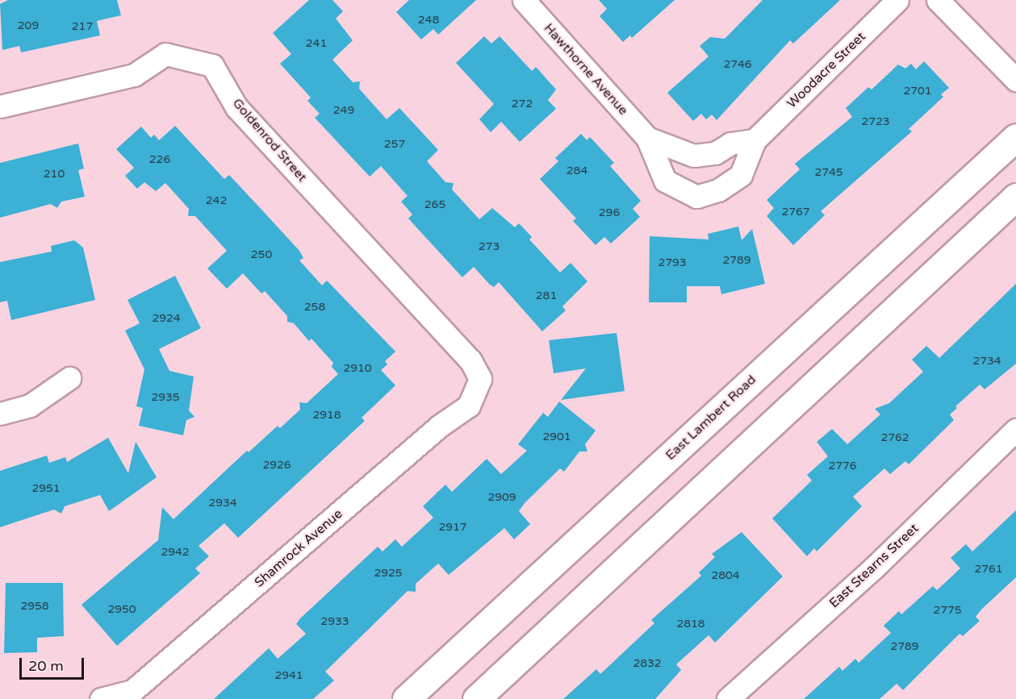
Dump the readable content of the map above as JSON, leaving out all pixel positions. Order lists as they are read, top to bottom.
{
  "streets": {
    "main road": ["East Lambert Road"],
    "street": [
      "Hawthorne Avenue",
      "Woodacre Street",
      "Goldenrod Street",
      "Shamrock Avenue",
      "East Stearns Street"
    ]
  },
  "crossings": [
    ["Hawthorne Avenue", "Woodacre Street"],
    ["Goldenrod Street", "Shamrock Avenue"]
  ],
  "house_numbers": [
    "248",
    "209",
    "217",
    "241",
    "2746",
    "2701",
    "272",
    "249",
    "2723",
    "257",
    "226",
    "284",
    "2745",
    "210",
    "242",
    "265",
    "2767",
    "296",
    "273",
    "250",
    "2789",
    "2793",
    "281",
    "258",
    "2924",
    "2734",
    "2910",
    "2935",
    "2918",
    "2901",
    "2762",
    "2926",
    "2776",
    "2951",
    "2909",
    "2934",
    "2917",
    "2942",
    "2761",
    "2925",
    "2804",
    "2958",
    "2950",
    "2775",
    "2933",
    "2818",
    "2789",
    "2832",
    "2941"
  ],
  "scale_bar": "20 m"
}
